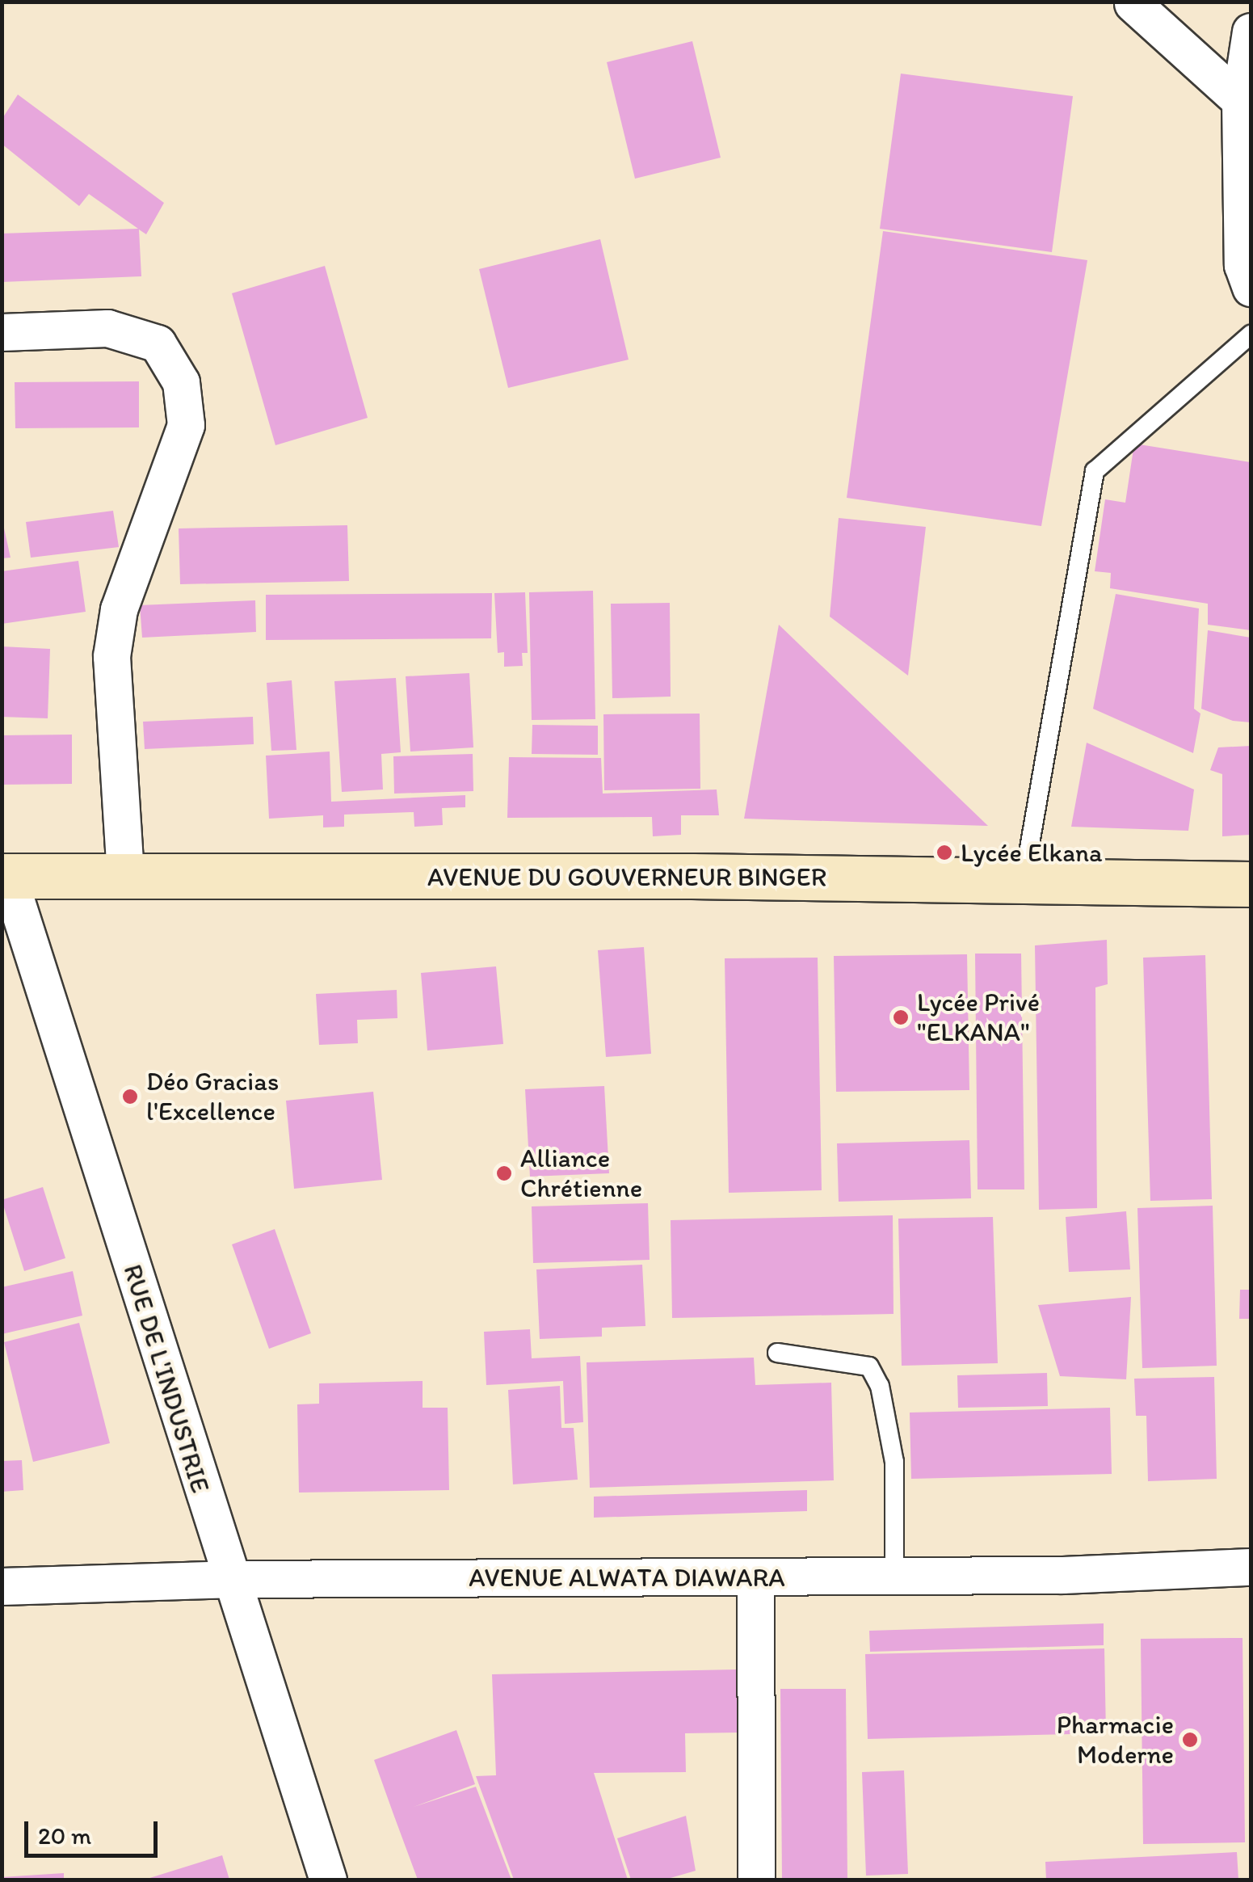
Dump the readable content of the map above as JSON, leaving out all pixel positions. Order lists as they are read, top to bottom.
{
  "streets": {
    "street": ["AVENUE DU GOUVERNEUR BINGER", "RUE DE L'INDUSTRIE", "AVENUE ALWATA DIAWARA"]
  },
  "crossings": [
    ["AVENUE DU GOUVERNEUR BINGER", "RUE DE L'INDUSTRIE"],
    ["RUE DE L'INDUSTRIE", "AVENUE ALWATA DIAWARA"]
  ],
  "places": [
    "Lycée Elkana",
    "Lycée Privé \"ELKANA\"",
    "Déo Gracias l'Excellence",
    "Alliance Chrétienne",
    "Pharmacie Moderne"
  ],
  "scale_bar": "20 m"
}
